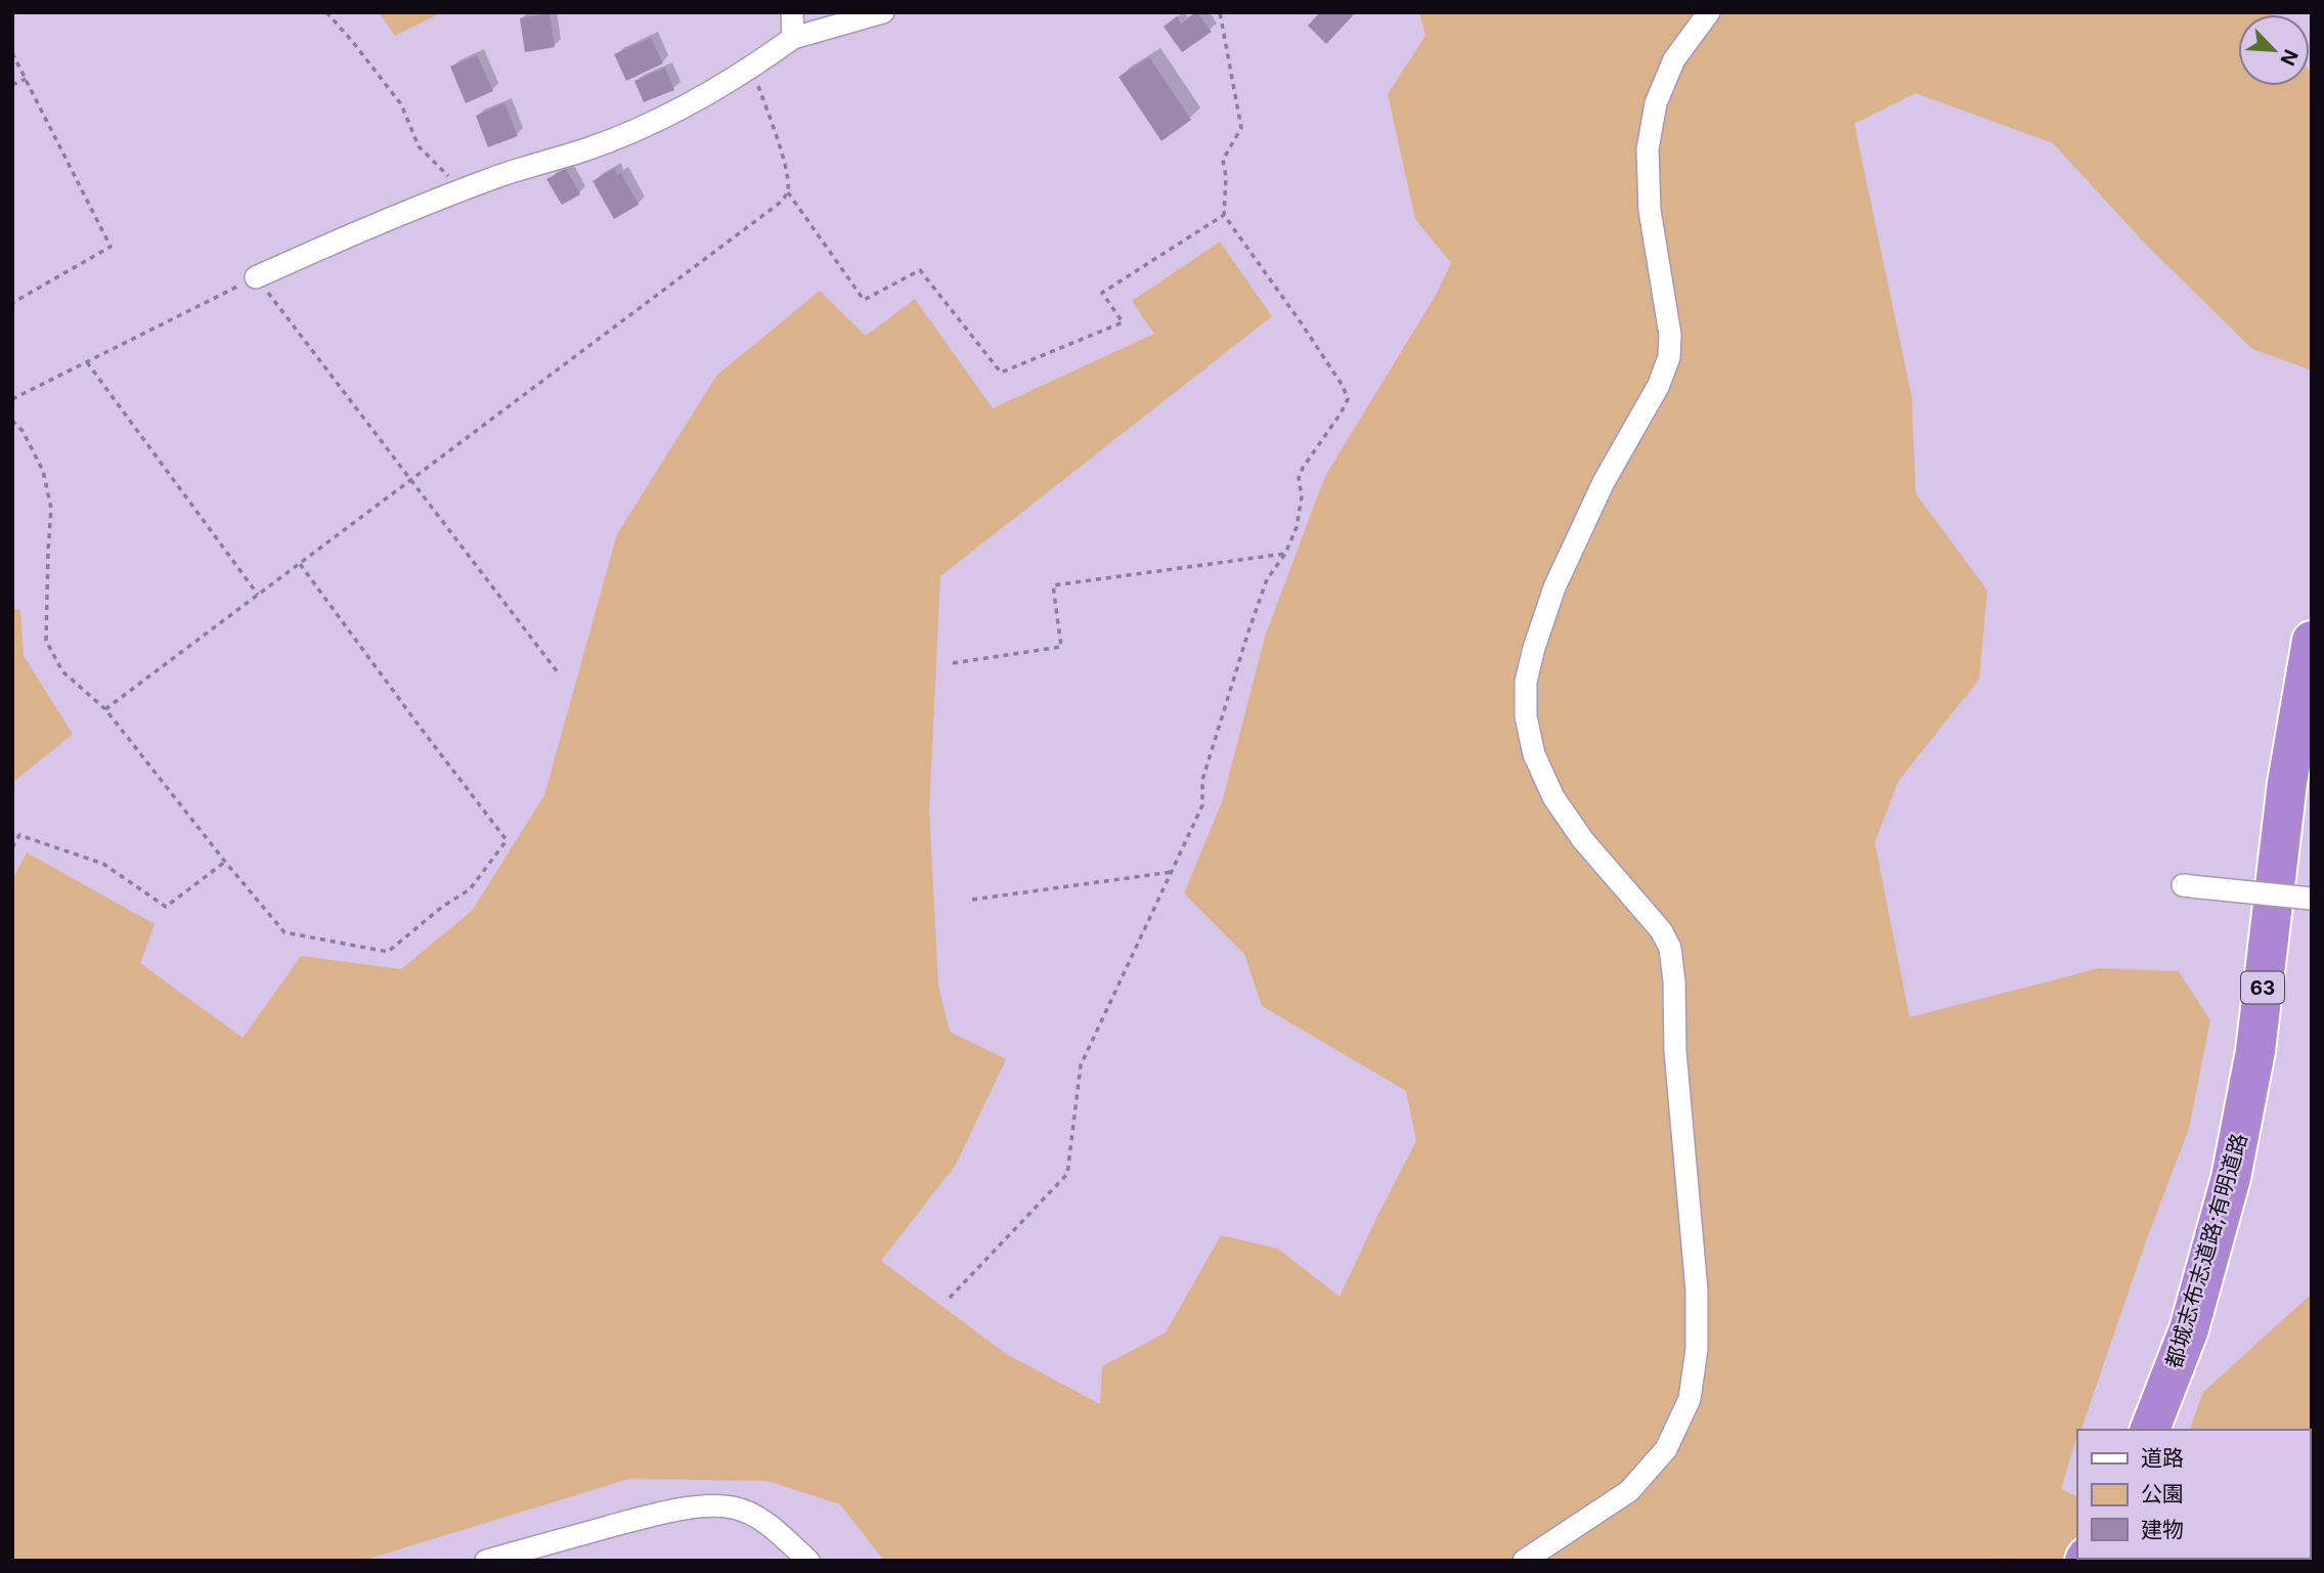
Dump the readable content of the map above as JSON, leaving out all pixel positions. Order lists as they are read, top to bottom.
{
  "streets": {
    "highway": ["63", "都城志布志道路;有明道路"]
  },
  "legend": ["道路", "公園", "建物"],
  "north": "bottom right"
}
